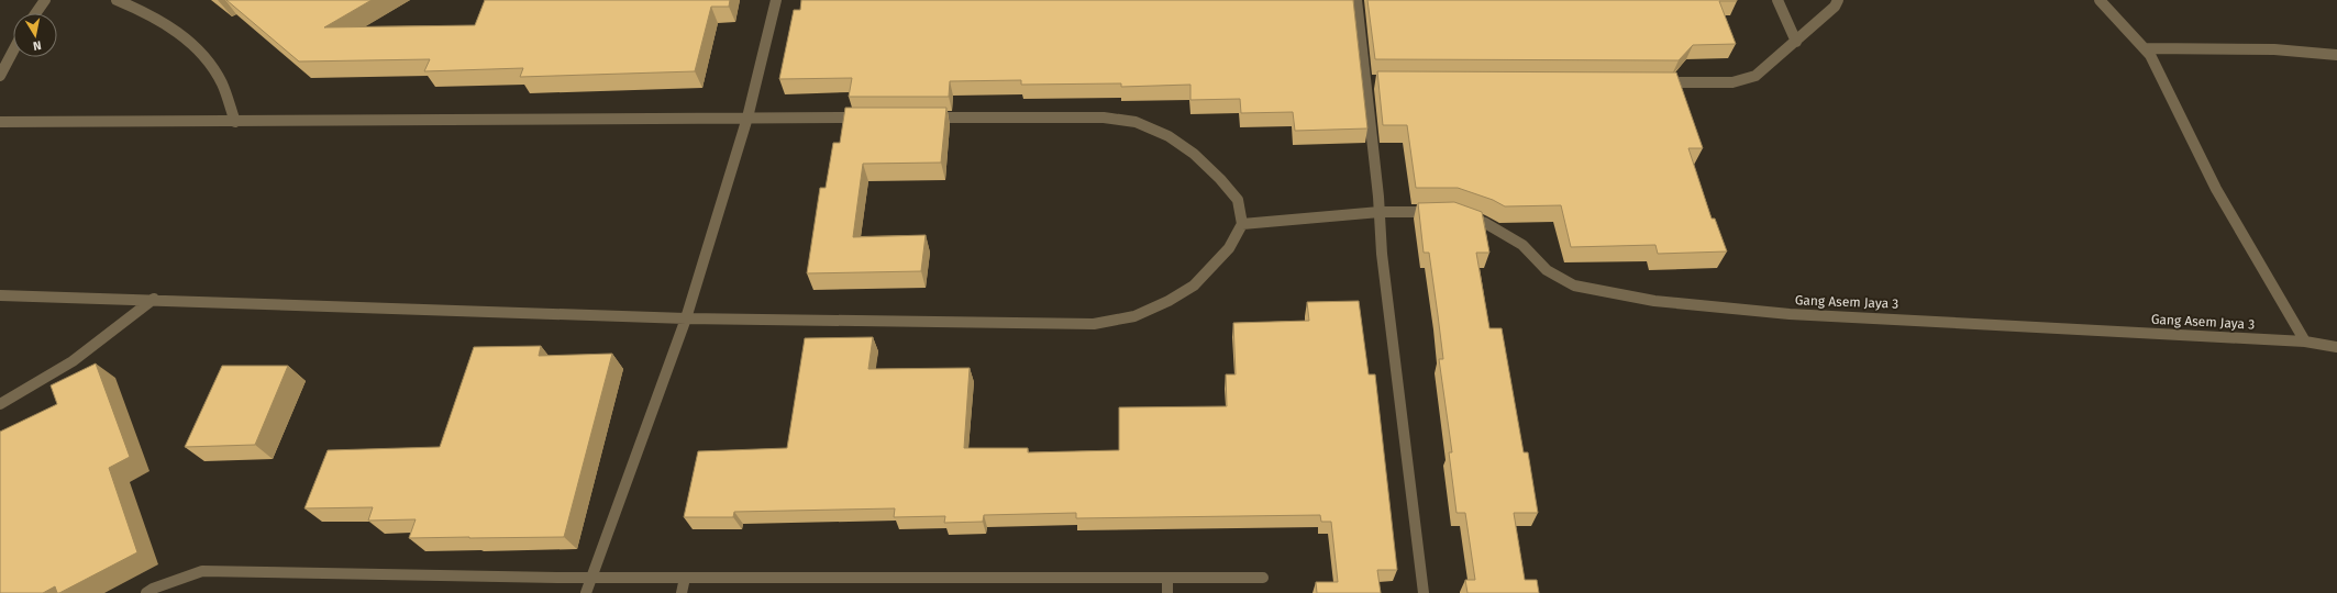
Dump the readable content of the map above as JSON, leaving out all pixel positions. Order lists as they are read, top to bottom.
{
  "streets": {
    "street": ["Gang Asem Jaya 3"]
  },
  "north": "bottom"
}
